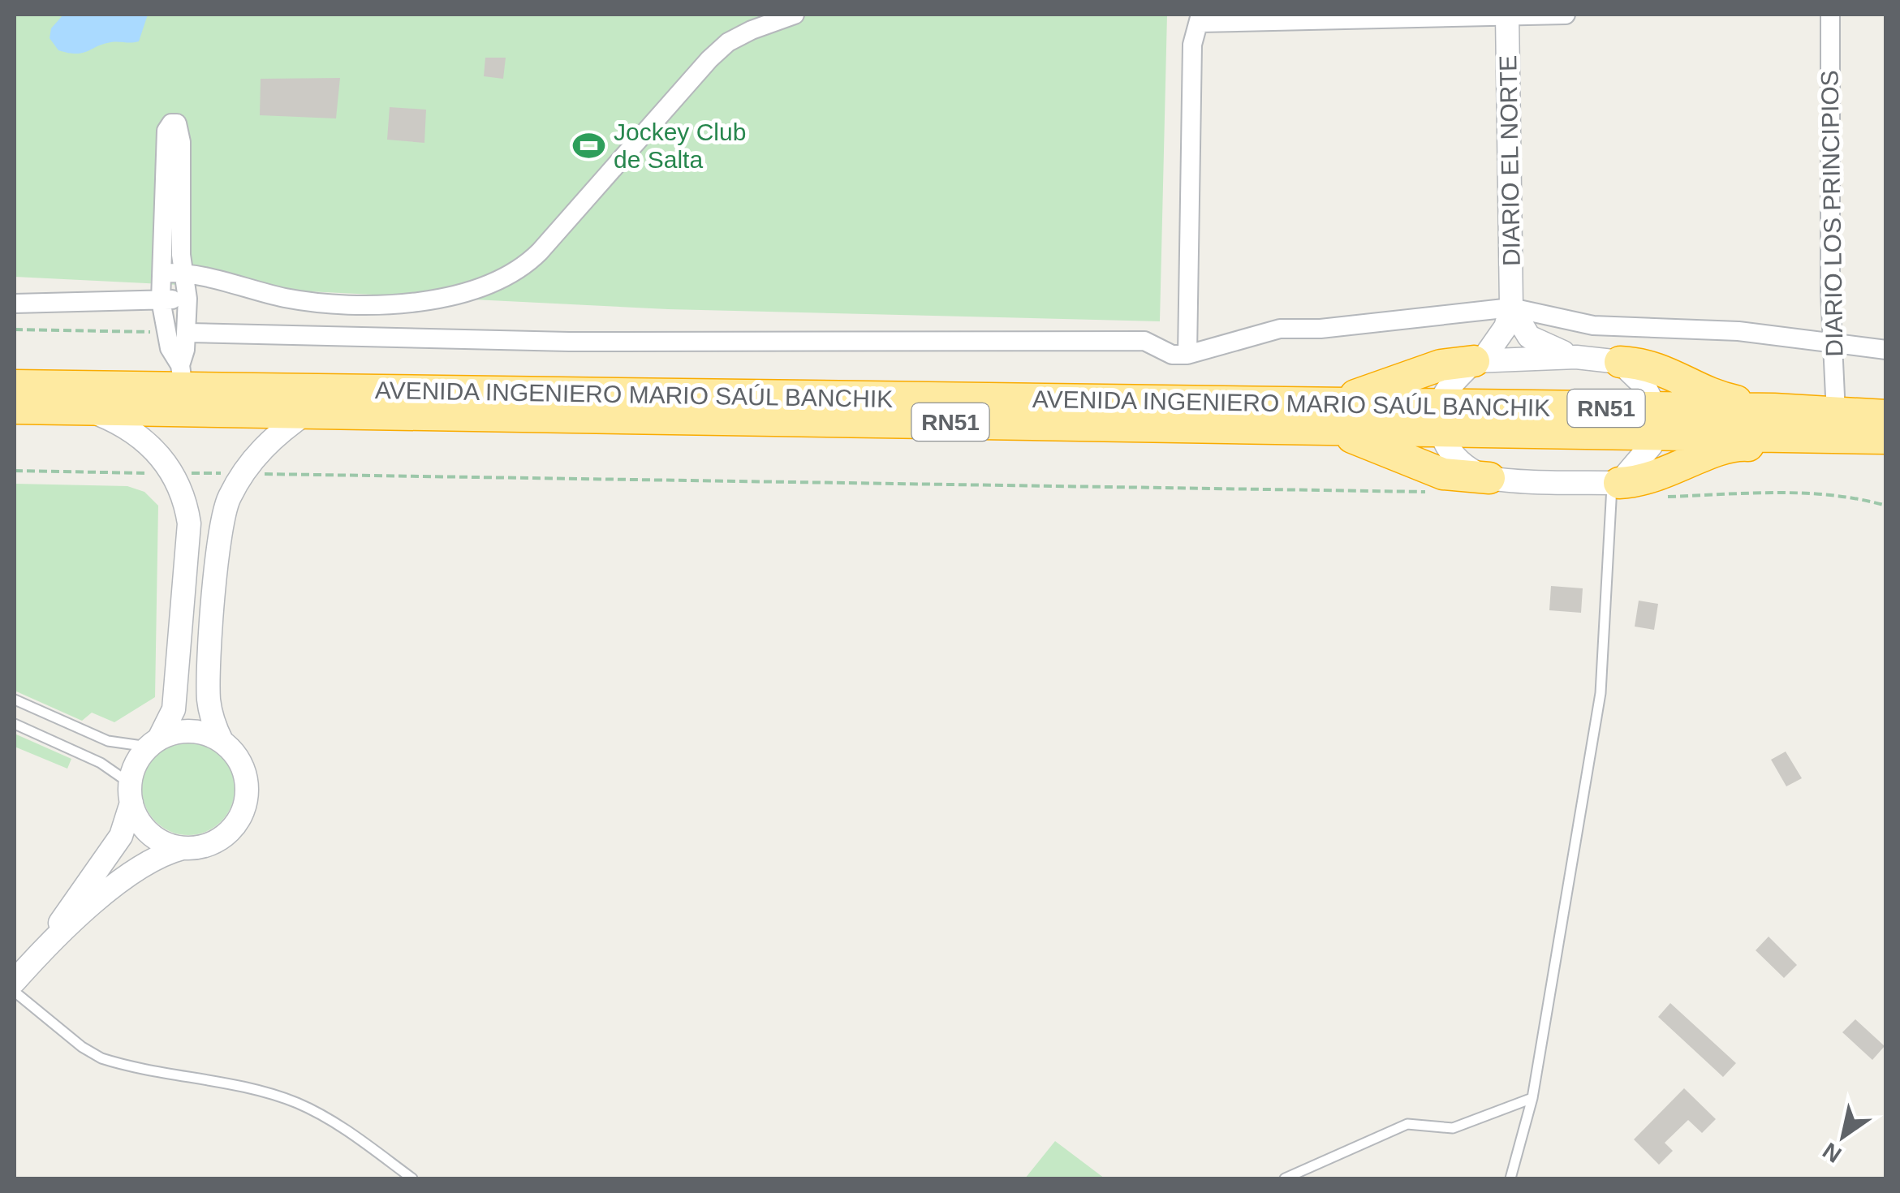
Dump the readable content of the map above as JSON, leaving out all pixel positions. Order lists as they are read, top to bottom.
{
  "streets": {
    "highway": ["AVENIDA INGENIERO MARIO SAÚL BANCHIK", "RN51"],
    "street": ["DIARIO EL NORTE", "DIARIO LOS PRINCIPIOS"]
  },
  "crossings": [
    ["DIARIO LOS PRINCIPIOS", "AVENIDA INGENIERO MARIO SAÚL BANCHIK"]
  ],
  "places": {
    "sports": ["Jockey Club de Salta"]
  },
  "north": "bottom left"
}
